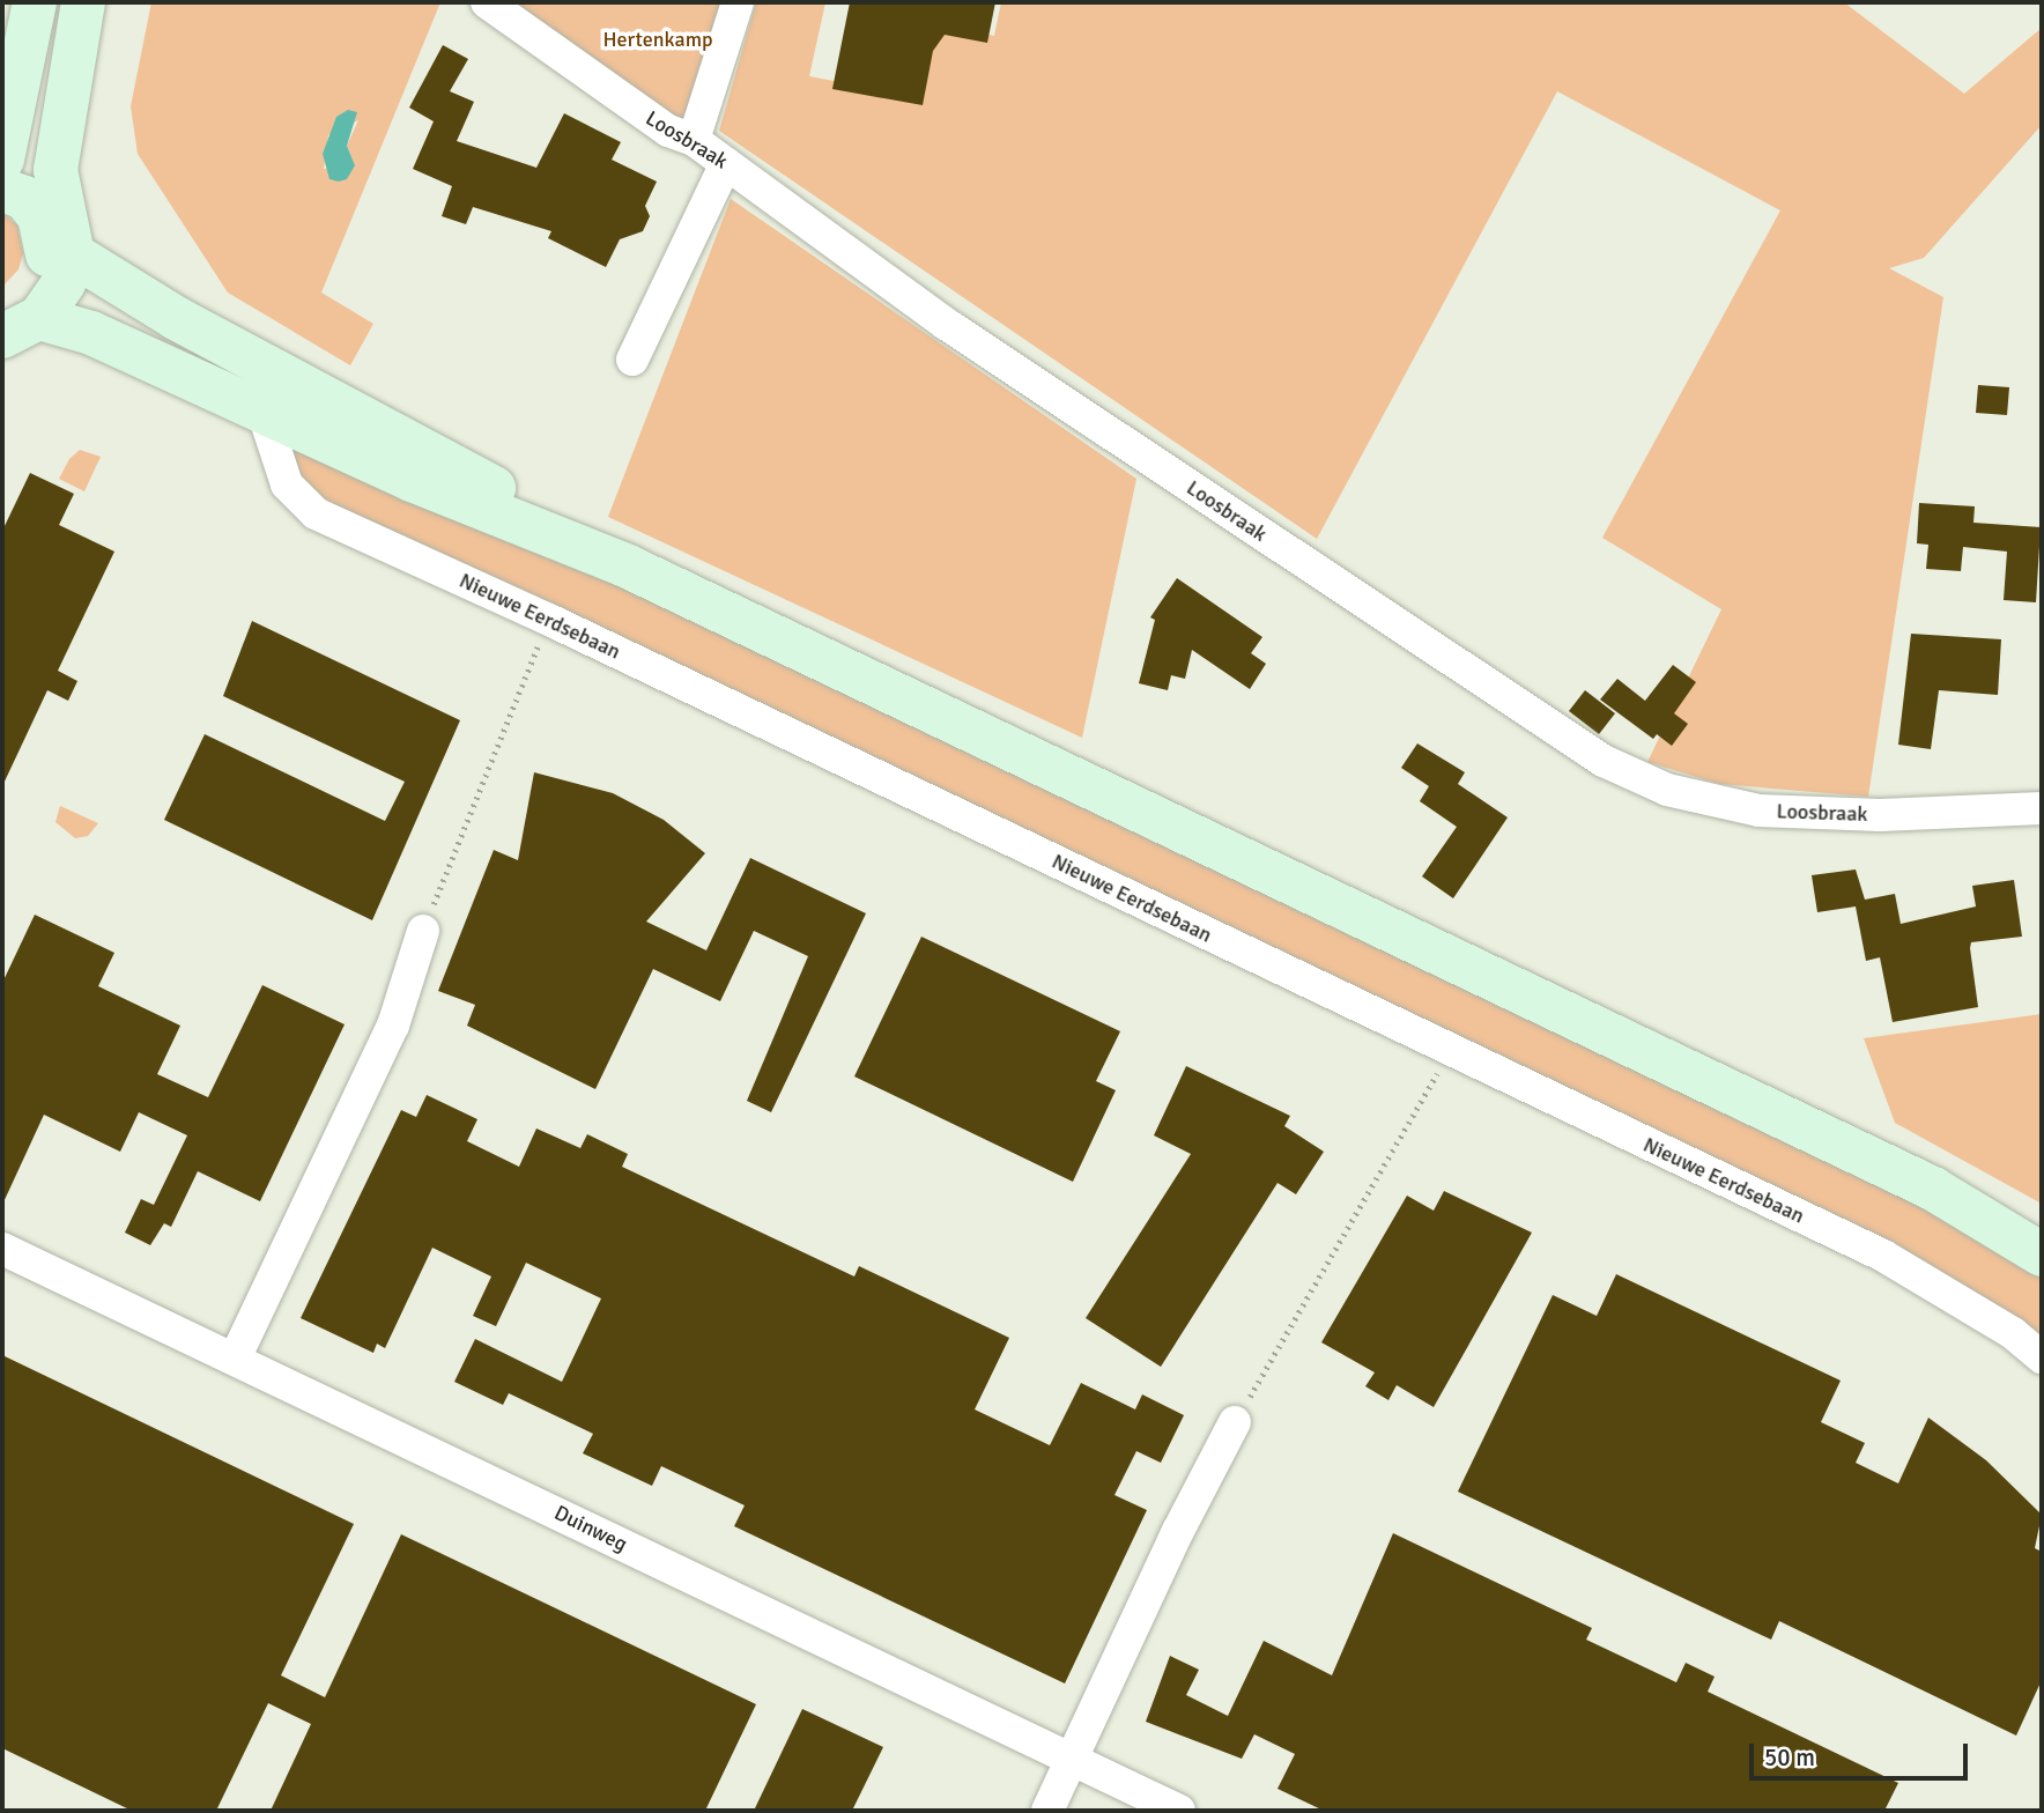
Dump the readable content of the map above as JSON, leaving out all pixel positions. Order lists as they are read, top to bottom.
{
  "streets": {
    "street": ["Loosbraak", "Nieuwe Eerdsebaan", "Duinweg"]
  },
  "parks": ["Hertenkamp"],
  "scale_bar": "50 m"
}
